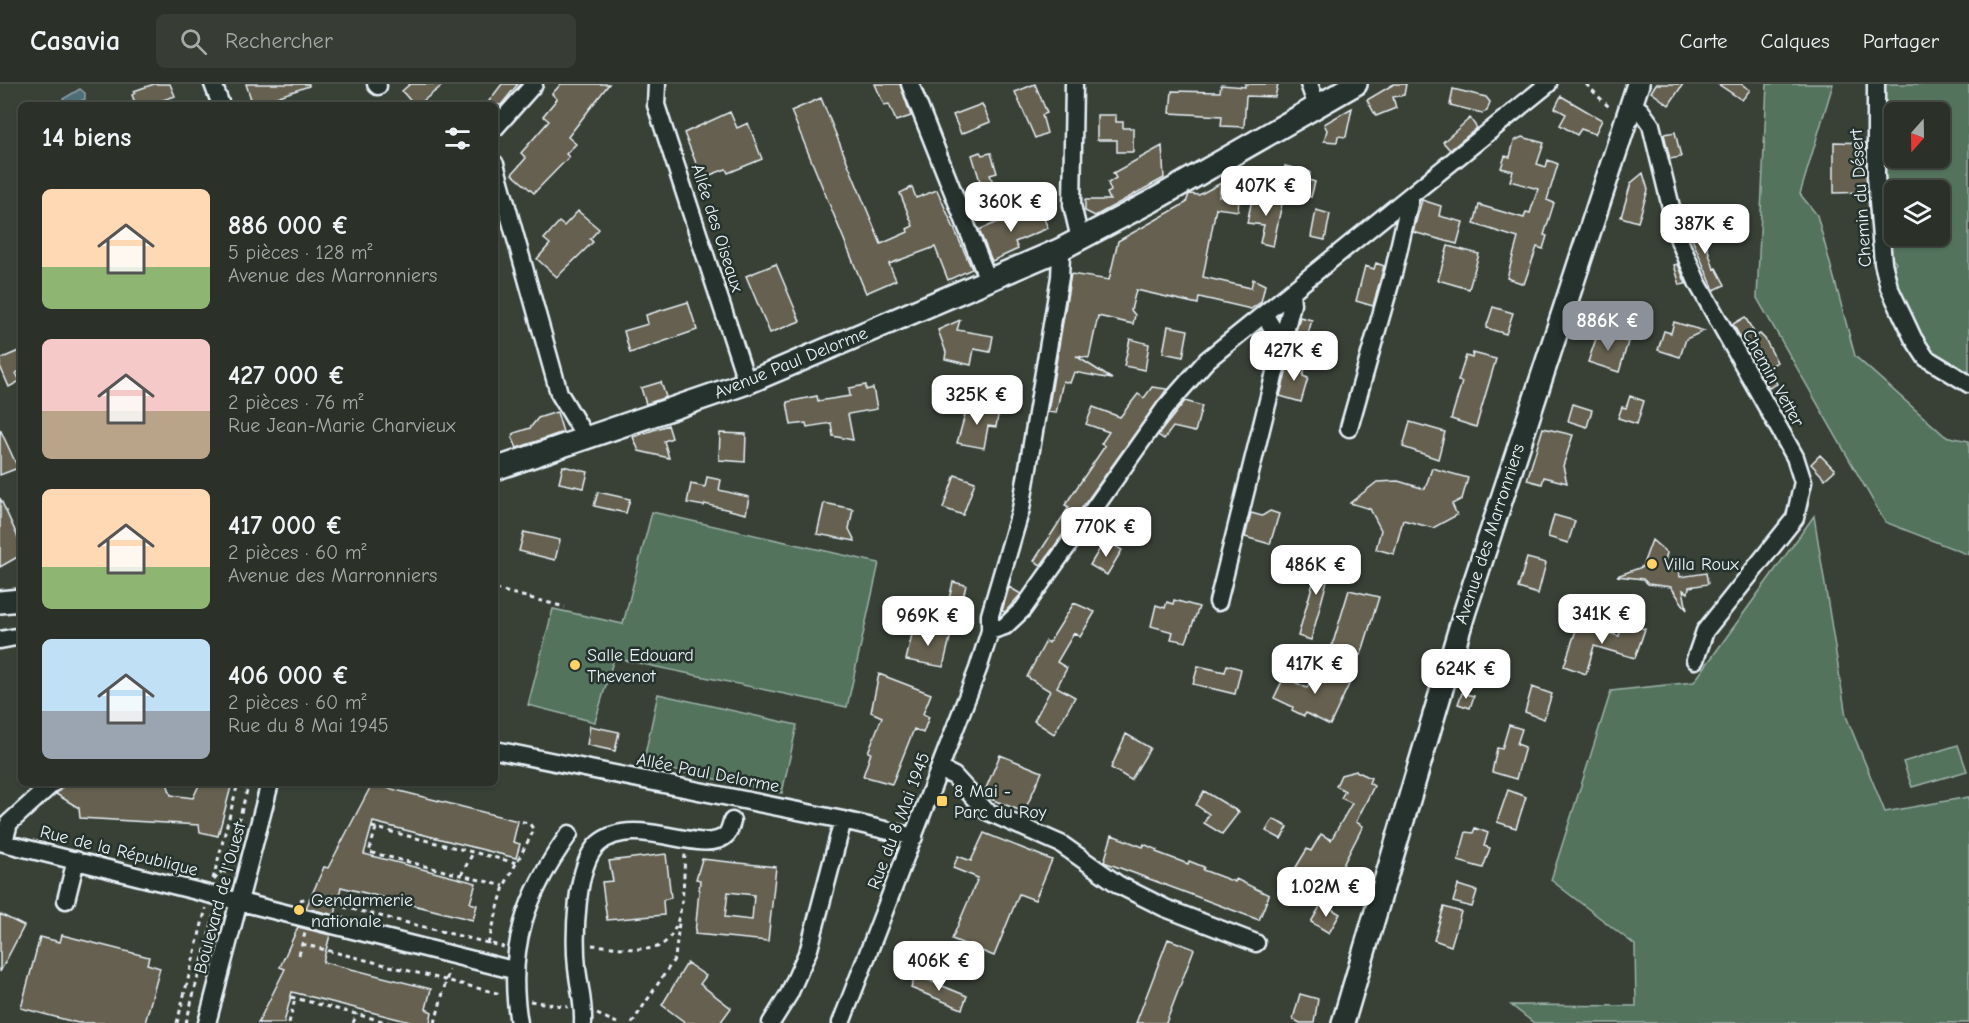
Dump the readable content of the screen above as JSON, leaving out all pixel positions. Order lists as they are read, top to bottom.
{
  "streets": {
    "main road": ["Avenue Paul Delorme", "Avenue des Marronniers"],
    "street": [
      "Chemin du Désert",
      "Allée des Oiseaux",
      "Chemin Vetter",
      "Allée Paul Delorme",
      "Rue du 8 Mai 1945",
      "Rue de la République",
      "Boulevard de l'Ouest"
    ]
  },
  "crossings": [
    ["Allée des Oiseaux", "Avenue Paul Delorme"],
    ["Avenue Paul Delorme", "Rue du 8 Mai 1945"],
    ["Chemin Vetter", "Avenue des Marronniers"],
    ["Allée Paul Delorme", "Rue du 8 Mai 1945"],
    ["Rue de la République", "Boulevard de l'Ouest"]
  ],
  "places": {
    "other": ["Villa Roux", "Salle Edouard Thevenot", "Gendarmerie nationale"],
    "transit": ["8 Mai - Parc du Roy"]
  },
  "north": "bottom",
  "page": {
    "header": "Casavia",
    "search": "Rechercher",
    "nav": ["Carte", "Calques", "Partager"],
    "heading": "14 biens",
    "price": [
      "407K €",
      "360K €",
      "387K €",
      "886K €",
      "427K €",
      "325K €",
      "770K €",
      "486K €",
      "341K €",
      "969K €",
      "417K €",
      "624K €",
      "1.02M €",
      "406K €"
    ],
    "list": [
      {
        "name": "886 000 €",
        "note": "5 pièces · 128 m² · Avenue des Marronniers"
      },
      {
        "name": "427 000 €",
        "note": "2 pièces · 76 m² · Rue Jean-Marie Charvieux"
      },
      {
        "name": "417 000 €",
        "note": "2 pièces · 60 m² · Avenue des Marronniers"
      },
      {
        "name": "406 000 €",
        "note": "2 pièces · 60 m² · Rue du 8 Mai 1945"
      }
    ]
  }
}
